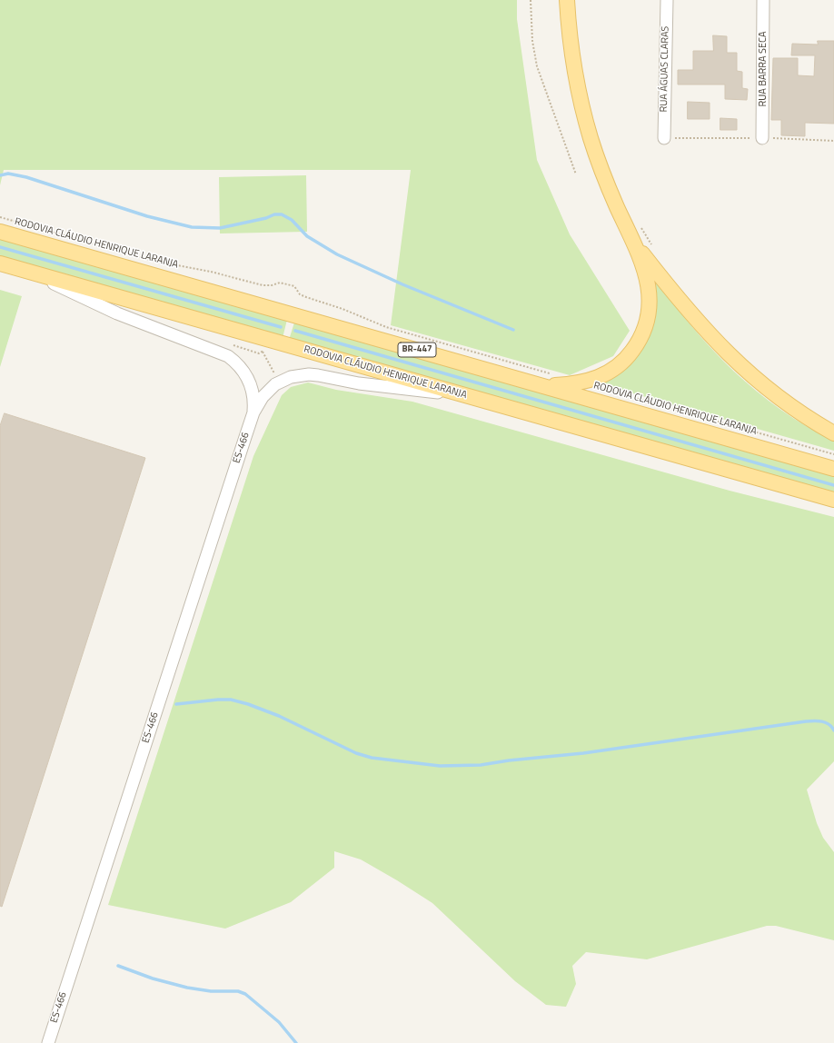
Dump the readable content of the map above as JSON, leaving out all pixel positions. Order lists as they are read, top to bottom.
{
  "streets": {
    "main road": ["RODOVIA CLÁUDIO HENRIQUE LARANJA", "BR-447"],
    "street": ["RUA ÁGUAS CLARAS", "RUA BARRA SECA", "ES-466"]
  },
  "crossings": [
    ["RODOVIA CLÁUDIO HENRIQUE LARANJA", "ES-466"]
  ]
}
